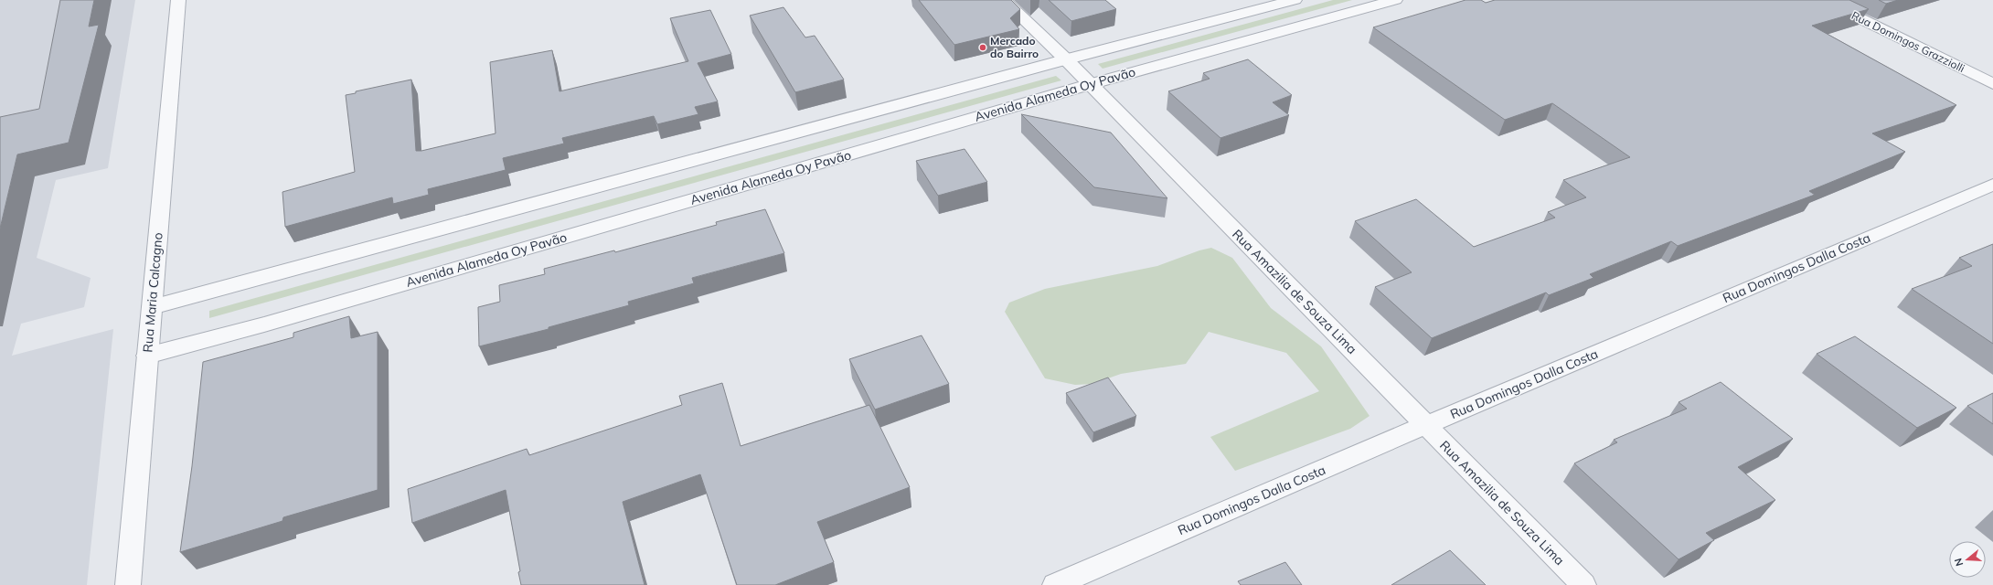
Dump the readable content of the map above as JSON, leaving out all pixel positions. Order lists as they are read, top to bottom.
{
  "streets": {
    "street": [
      "Rua Domingos Grazziolli",
      "Avenida Alameda Oy Pavão",
      "Rua Domingos Dalla Costa",
      "Rua Amazilia de Souza Lima",
      "Rua Maria Calcagno"
    ]
  },
  "crossings": [
    ["Avenida Alameda Oy Pavão", "Rua Amazilia de Souza Lima"],
    ["Avenida Alameda Oy Pavão", "Rua Maria Calcagno"],
    ["Rua Domingos Dalla Costa", "Rua Amazilia de Souza Lima"]
  ],
  "places": ["Mercado do Bairro"],
  "north": "left"
}
